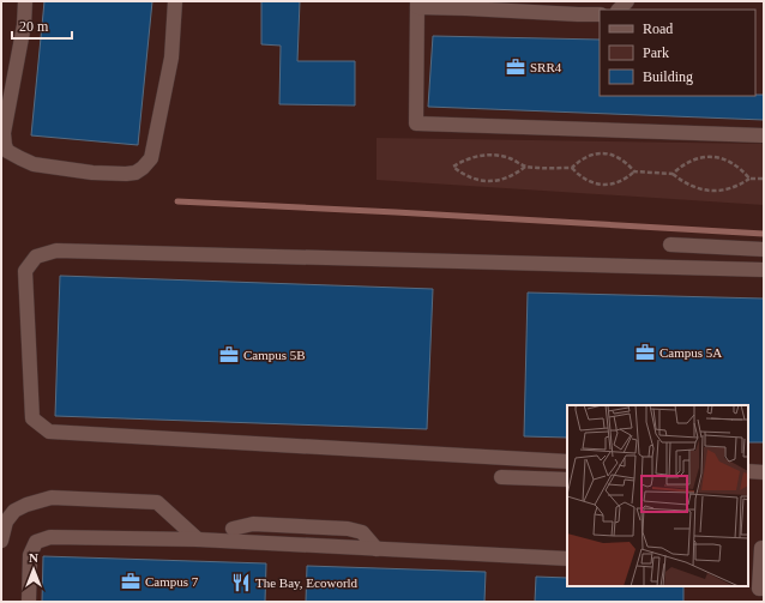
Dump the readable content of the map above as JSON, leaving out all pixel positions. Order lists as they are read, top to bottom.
{
  "places": {
    "office": [
      "SRR4",
      "Campus 5A",
      "Campus 5B",
      "Campus 7"
    ],
    "restaurant": ["The Bay, Ecoworld"]
  },
  "legend": ["Road", "Park", "Building"],
  "scale_bar": "20 m",
  "north": "top"
}
